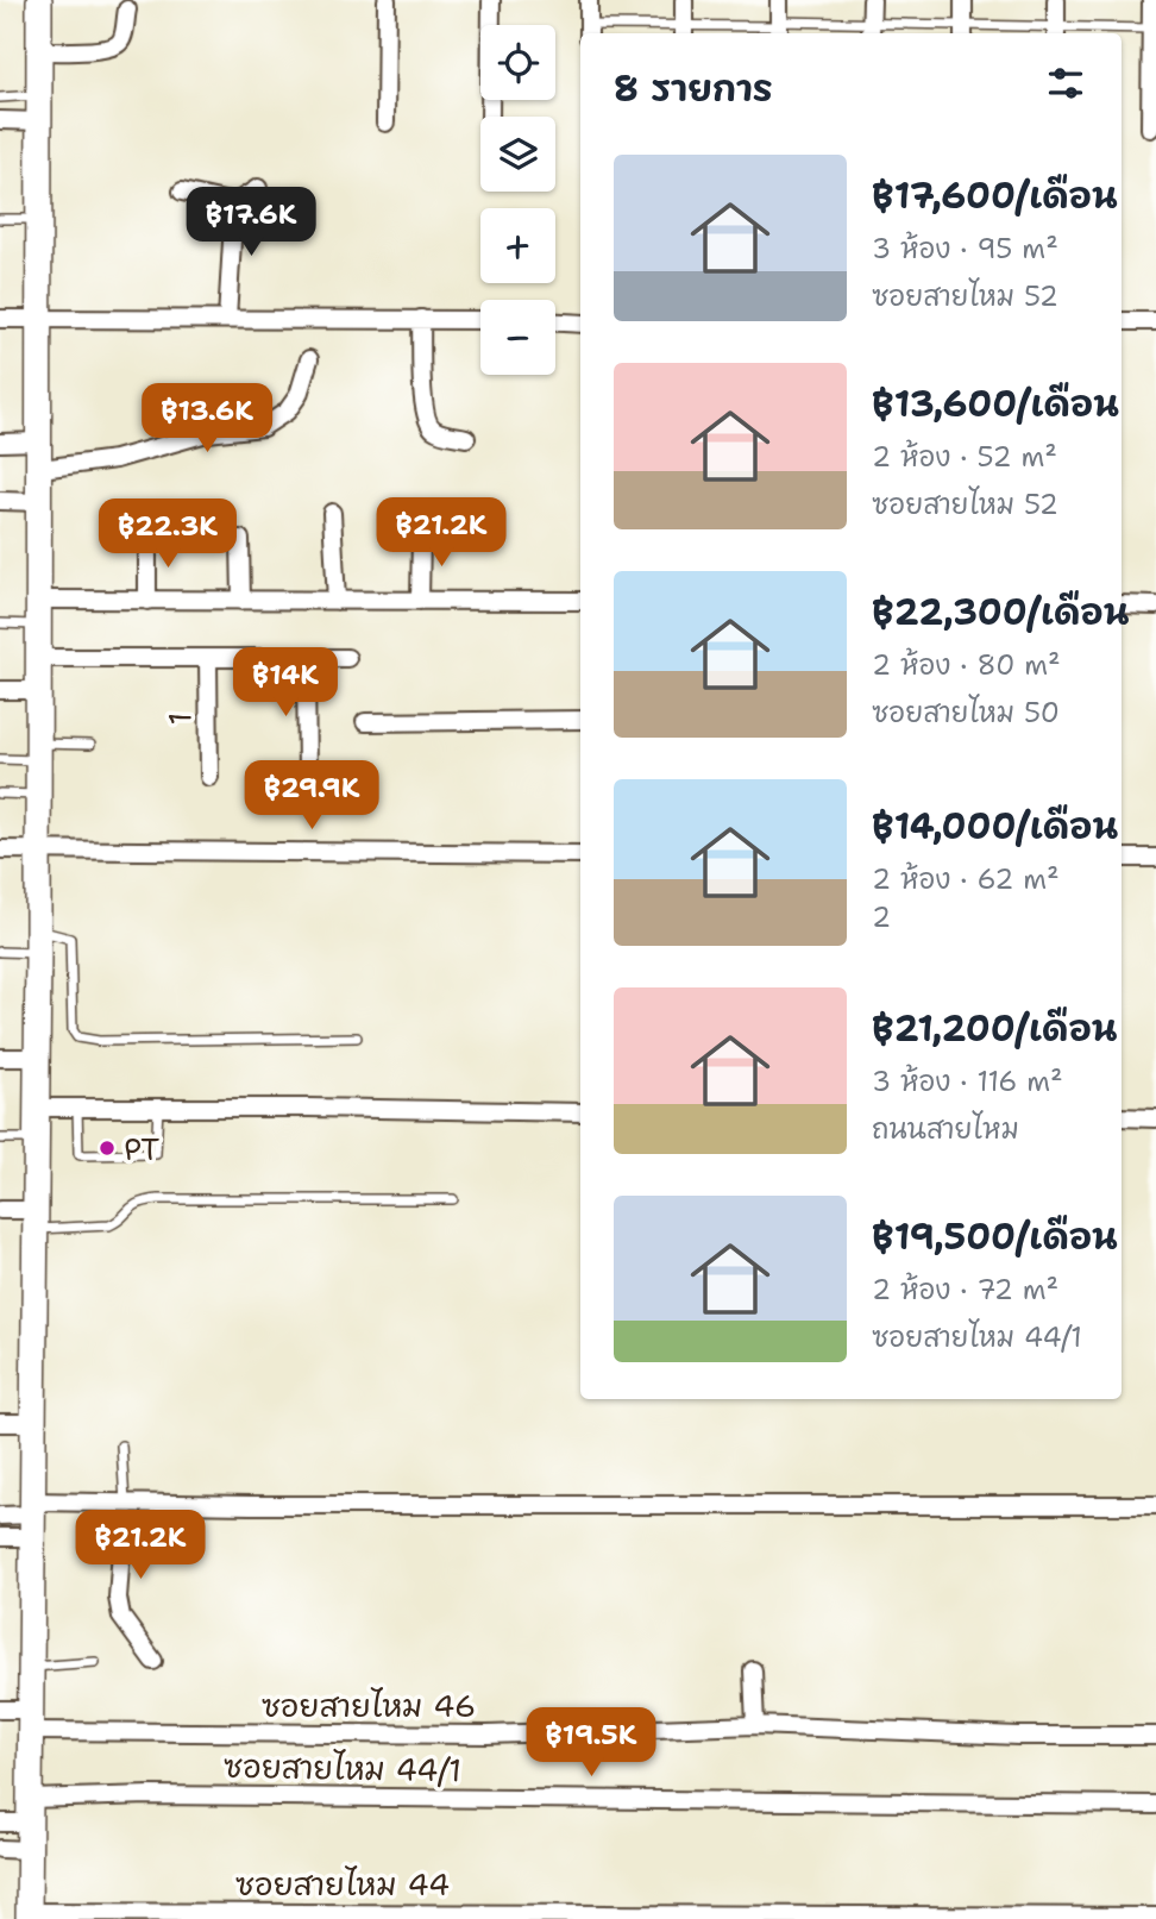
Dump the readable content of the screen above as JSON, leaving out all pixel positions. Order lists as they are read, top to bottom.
{
  "streets": {
    "street": [
      "1",
      "ซอยสายไหม 46",
      "ซอยสายไหม 44/1",
      "ซอยสายไหม 44"
    ]
  },
  "places": ["PT"],
  "page": {
    "map_buttons": ["+", "−"],
    "heading": "8 รายการ",
    "list": [
      {
        "name": "฿17,600/เดือน",
        "note": "3 ห้อง · 95 m² · ซอยสายไหม 52"
      },
      {
        "name": "฿13,600/เดือน",
        "note": "2 ห้อง · 52 m² · ซอยสายไหม 52"
      },
      {
        "name": "฿22,300/เดือน",
        "note": "2 ห้อง · 80 m² · ซอยสายไหม 50"
      },
      {
        "name": "฿14,000/เดือน",
        "note": "2 ห้อง · 62 m² · 2"
      },
      {
        "name": "฿21,200/เดือน",
        "note": "3 ห้อง · 116 m² · ถนนสายไหม"
      },
      {
        "name": "฿19,500/เดือน",
        "note": "2 ห้อง · 72 m² · ซอยสายไหม 44/1"
      }
    ],
    "price": [
      "฿17.6K",
      "฿13.6K",
      "฿21.2K",
      "฿22.3K",
      "฿14K",
      "฿29.9K",
      "฿21.2K",
      "฿19.5K"
    ]
  }
}
